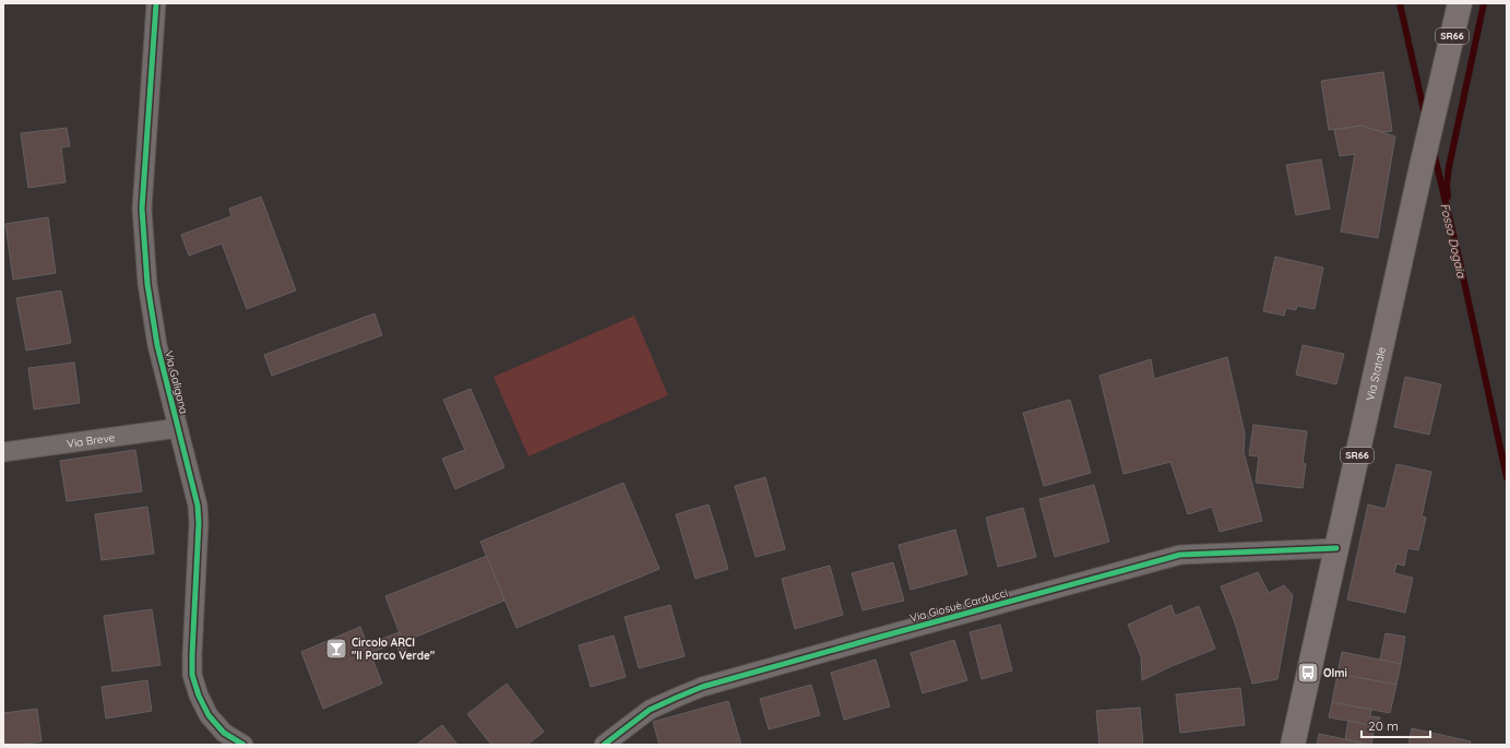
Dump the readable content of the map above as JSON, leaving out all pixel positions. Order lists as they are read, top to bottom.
{
  "streets": {
    "main road": ["SR66", "Via Statale"],
    "street": ["Via Galigana", "Via Breve", "Via Giosuè Carducci"]
  },
  "crossings": [
    ["Via Statale", "Via Giosuè Carducci"],
    ["Via Galigana", "Via Breve"]
  ],
  "water": ["Fosso Dogaia"],
  "places": {
    "bar": ["Circolo ARCI \"Il Parco Verde\""],
    "bus stop": ["Olmi"]
  },
  "scale_bar": "20 m"
}
